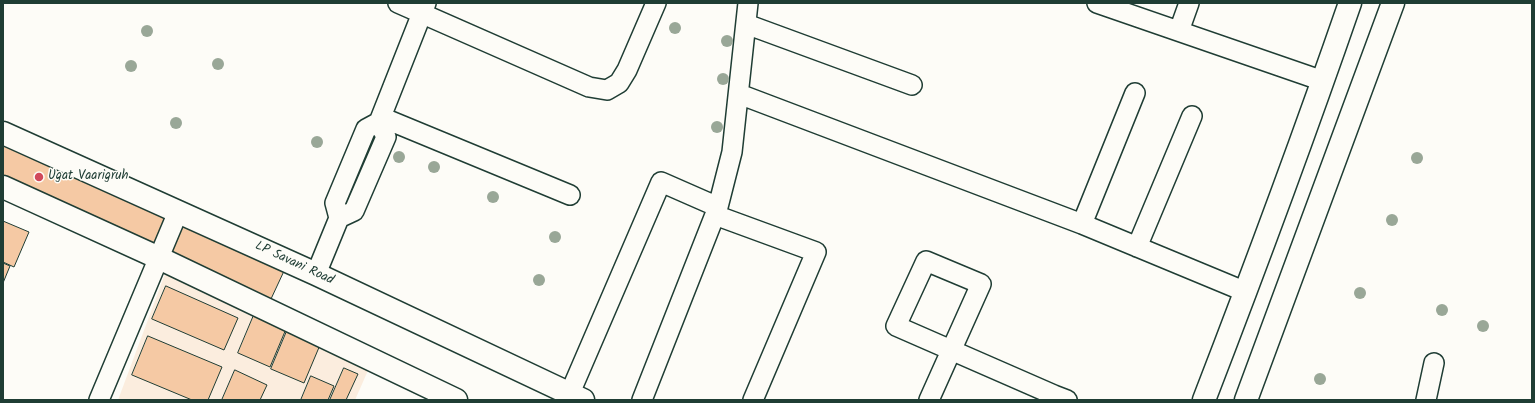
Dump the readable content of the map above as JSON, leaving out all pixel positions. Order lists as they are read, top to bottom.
{
  "streets": {
    "main road": ["LP Savani Road"]
  },
  "places": ["Ugat Vaarigruh"]
}
